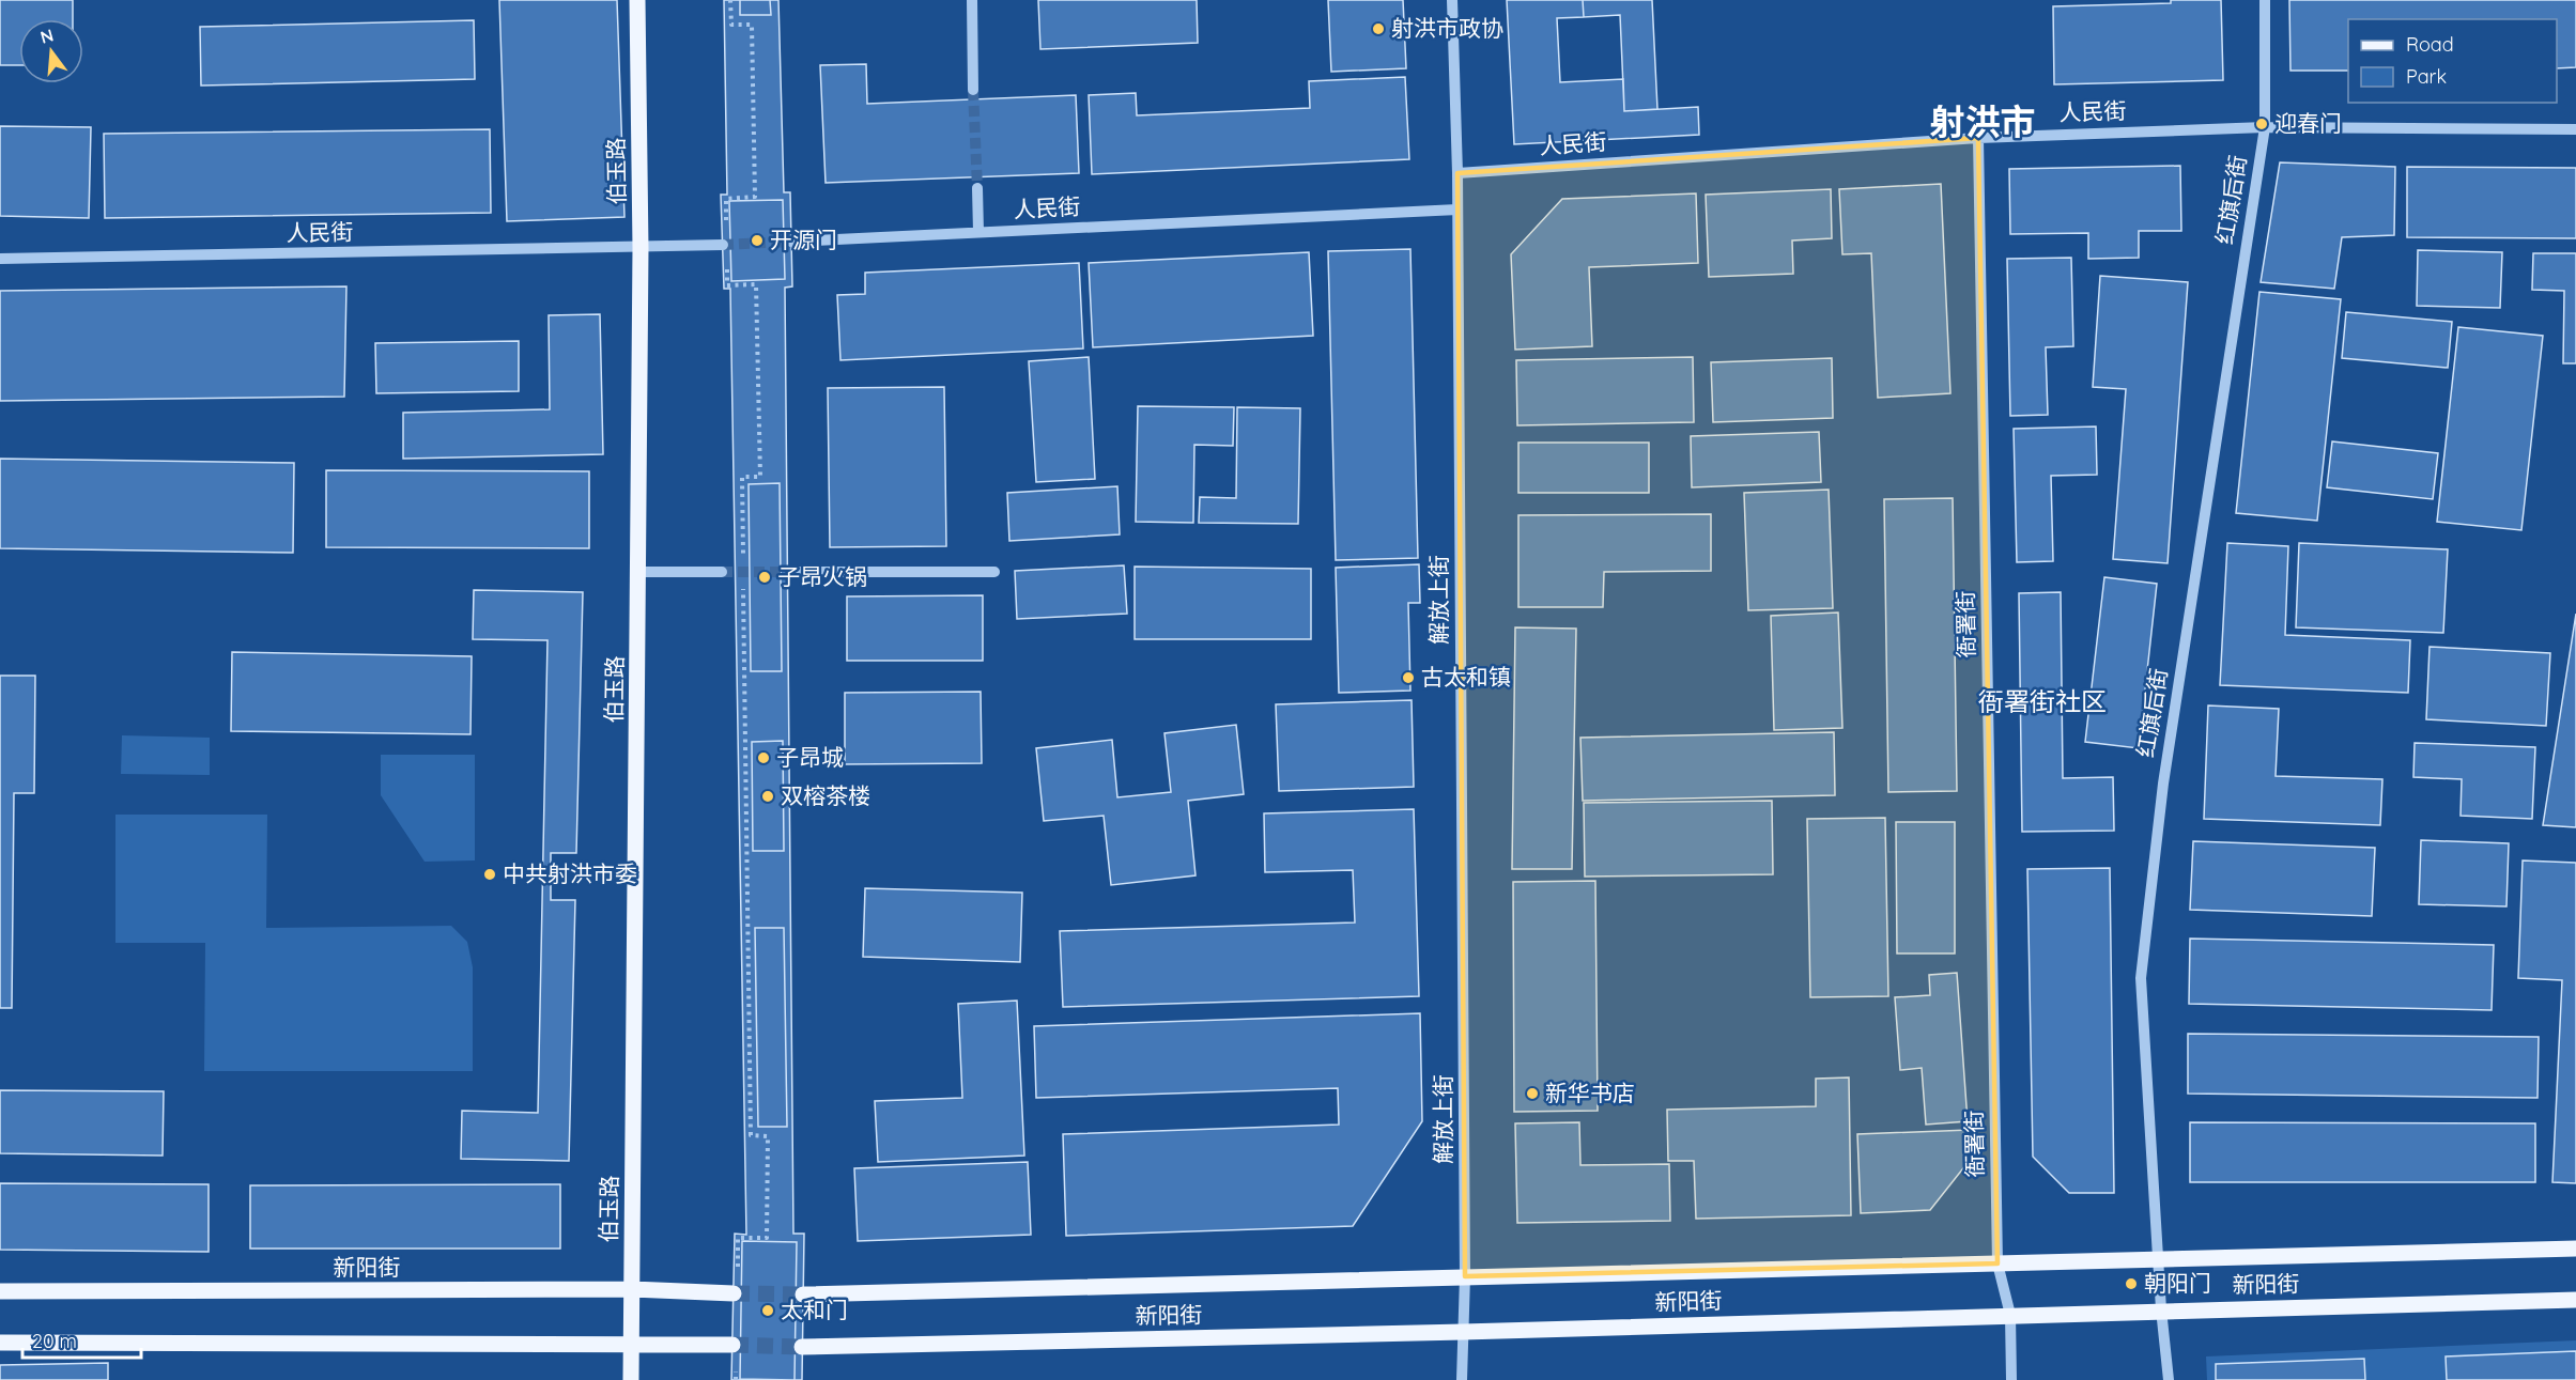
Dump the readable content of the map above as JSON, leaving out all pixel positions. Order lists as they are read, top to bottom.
{
  "streets": {
    "main road": ["伯玉路", "新阳街"],
    "street": [
      "人民街",
      "红旗后街",
      "解放上街",
      "衙署街"
    ]
  },
  "crossings": [
    ["人民街", "伯玉路"],
    ["人民街", "红旗后街"],
    ["人民街", "解放上街"],
    ["人民街", "衙署街"],
    ["伯玉路", "新阳街"],
    ["红旗后街", "新阳街"],
    ["解放上街", "新阳街"],
    ["衙署街", "新阳街"]
  ],
  "districts": ["射洪市", "衙署街社区"],
  "places": [
    "射洪市政协",
    "迎春门",
    "开源门",
    "子昂火锅",
    "古太和镇",
    "子昂城",
    "双榕茶楼",
    "中共射洪市委",
    "新华书店",
    "朝阳门",
    "太和门"
  ],
  "legend": ["Road", "Park"],
  "scale_bar": "20 m",
  "north": "top"
}
